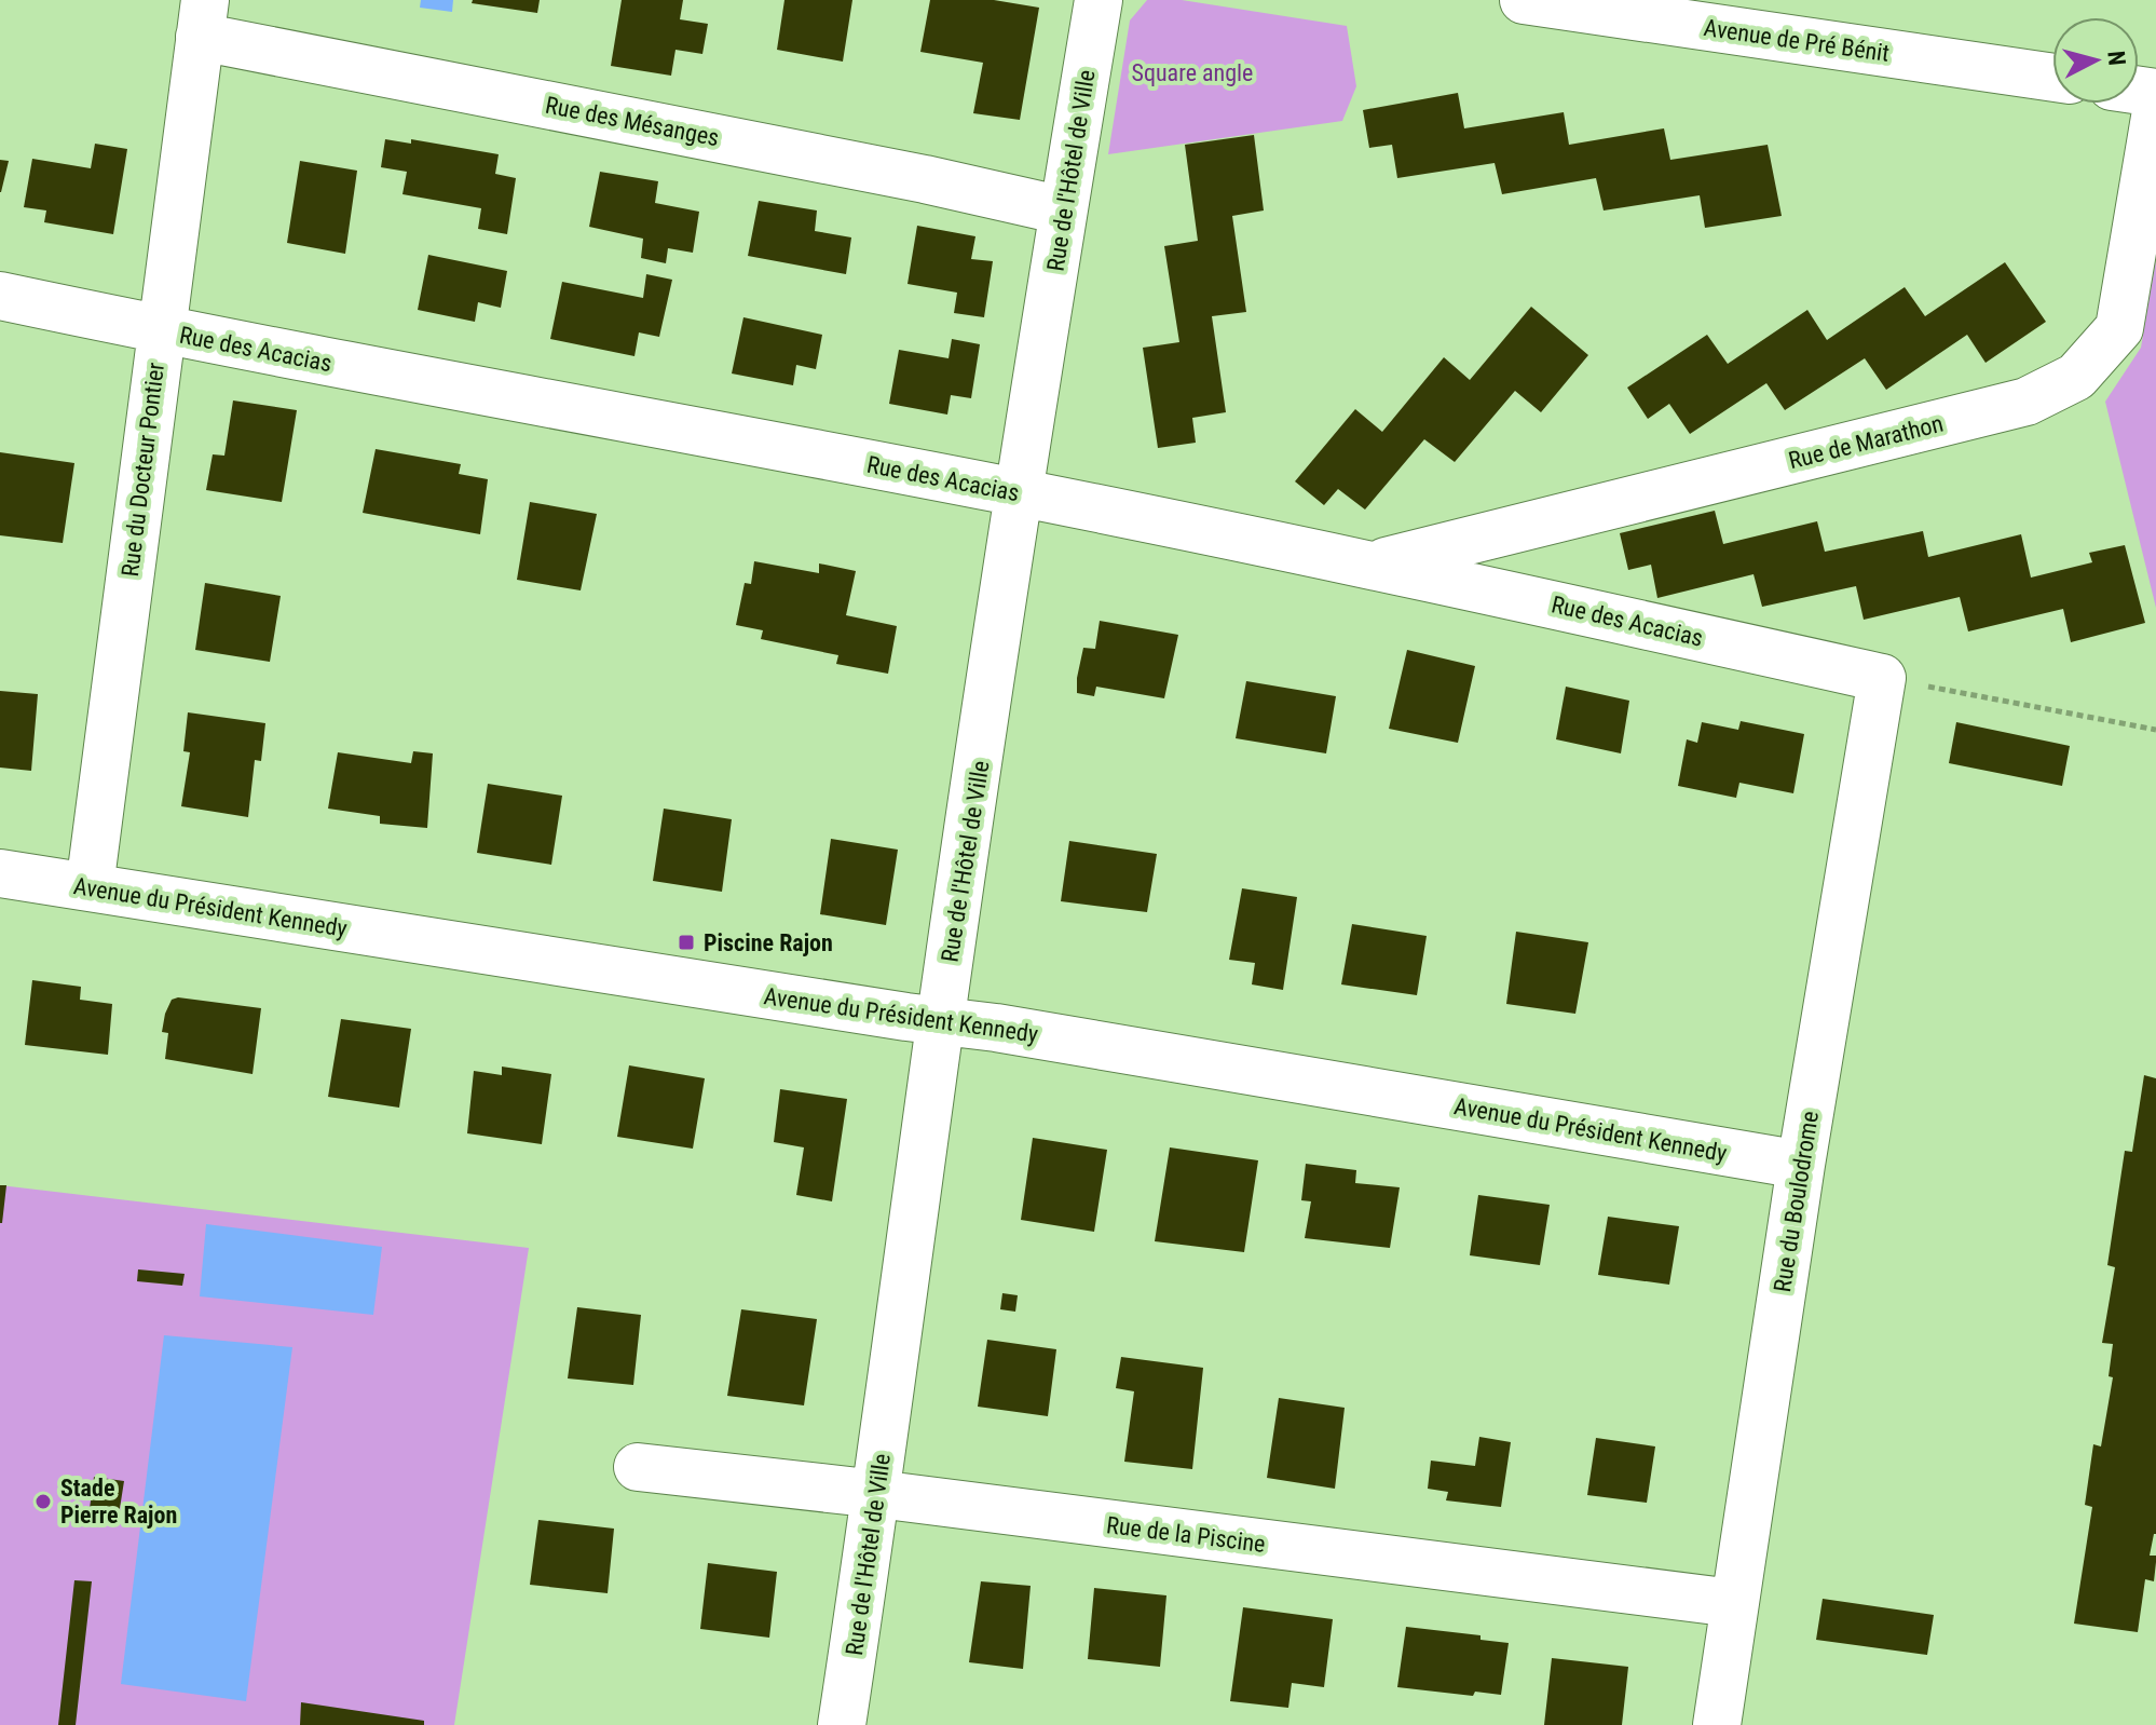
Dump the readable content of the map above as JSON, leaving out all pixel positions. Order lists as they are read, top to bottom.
{
  "streets": {
    "street": [
      "Avenue de Pré Bénit",
      "Rue des Mésanges",
      "Rue de l'Hôtel de Ville",
      "Rue des Acacias",
      "Rue de Marathon",
      "Rue du Docteur Pontier",
      "Avenue du Président Kennedy",
      "Rue du Boulodrome",
      "Rue de la Piscine"
    ]
  },
  "crossings": [
    ["Rue des Mésanges", "Rue de l'Hôtel de Ville"],
    ["Rue des Mésanges", "Rue du Docteur Pontier"],
    ["Rue de l'Hôtel de Ville", "Rue des Acacias"],
    ["Rue de l'Hôtel de Ville", "Avenue du Président Kennedy"],
    ["Rue de l'Hôtel de Ville", "Rue de la Piscine"],
    ["Rue des Acacias", "Rue de Marathon"],
    ["Rue des Acacias", "Rue du Docteur Pontier"],
    ["Rue des Acacias", "Rue du Boulodrome"],
    ["Rue du Docteur Pontier", "Avenue du Président Kennedy"],
    ["Avenue du Président Kennedy", "Rue du Boulodrome"],
    ["Rue du Boulodrome", "Rue de la Piscine"]
  ],
  "parks": ["Square angle"],
  "places": {
    "transit": ["Piscine Rajon"],
    "other": ["Stade Pierre Rajon"]
  },
  "north": "right"
}
